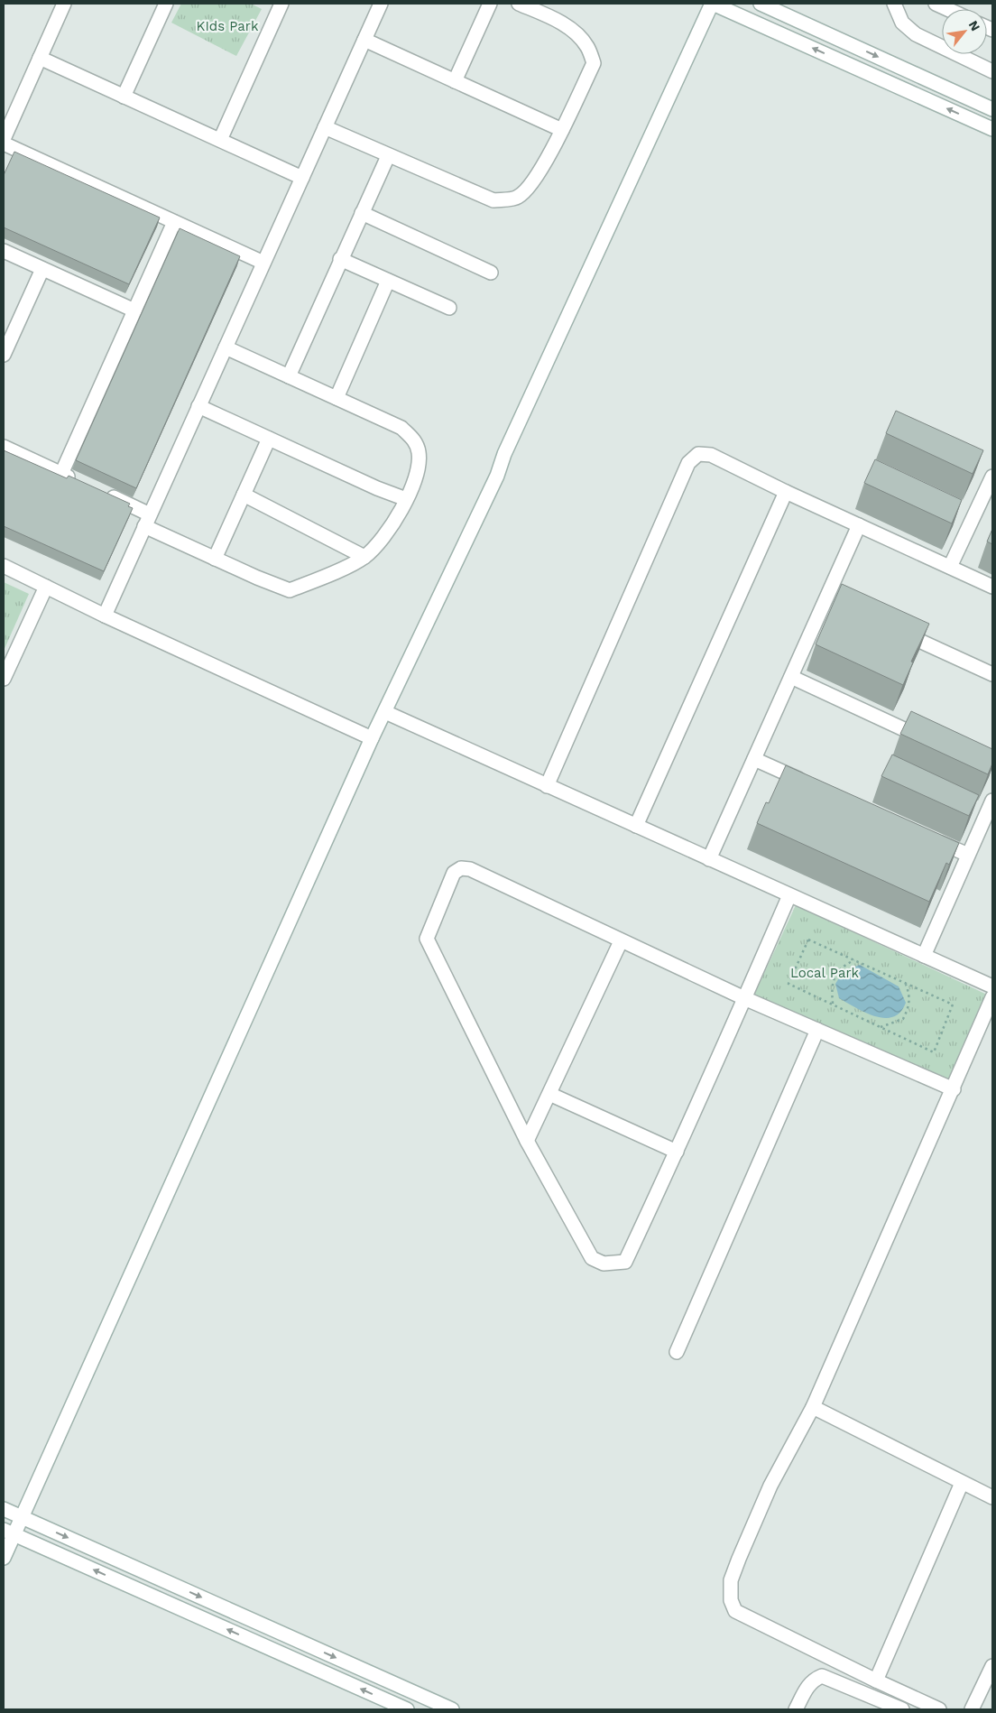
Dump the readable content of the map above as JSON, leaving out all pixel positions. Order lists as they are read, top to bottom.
{
  "parks": ["KIds Park", "Local Park"],
  "north": "top right"
}
